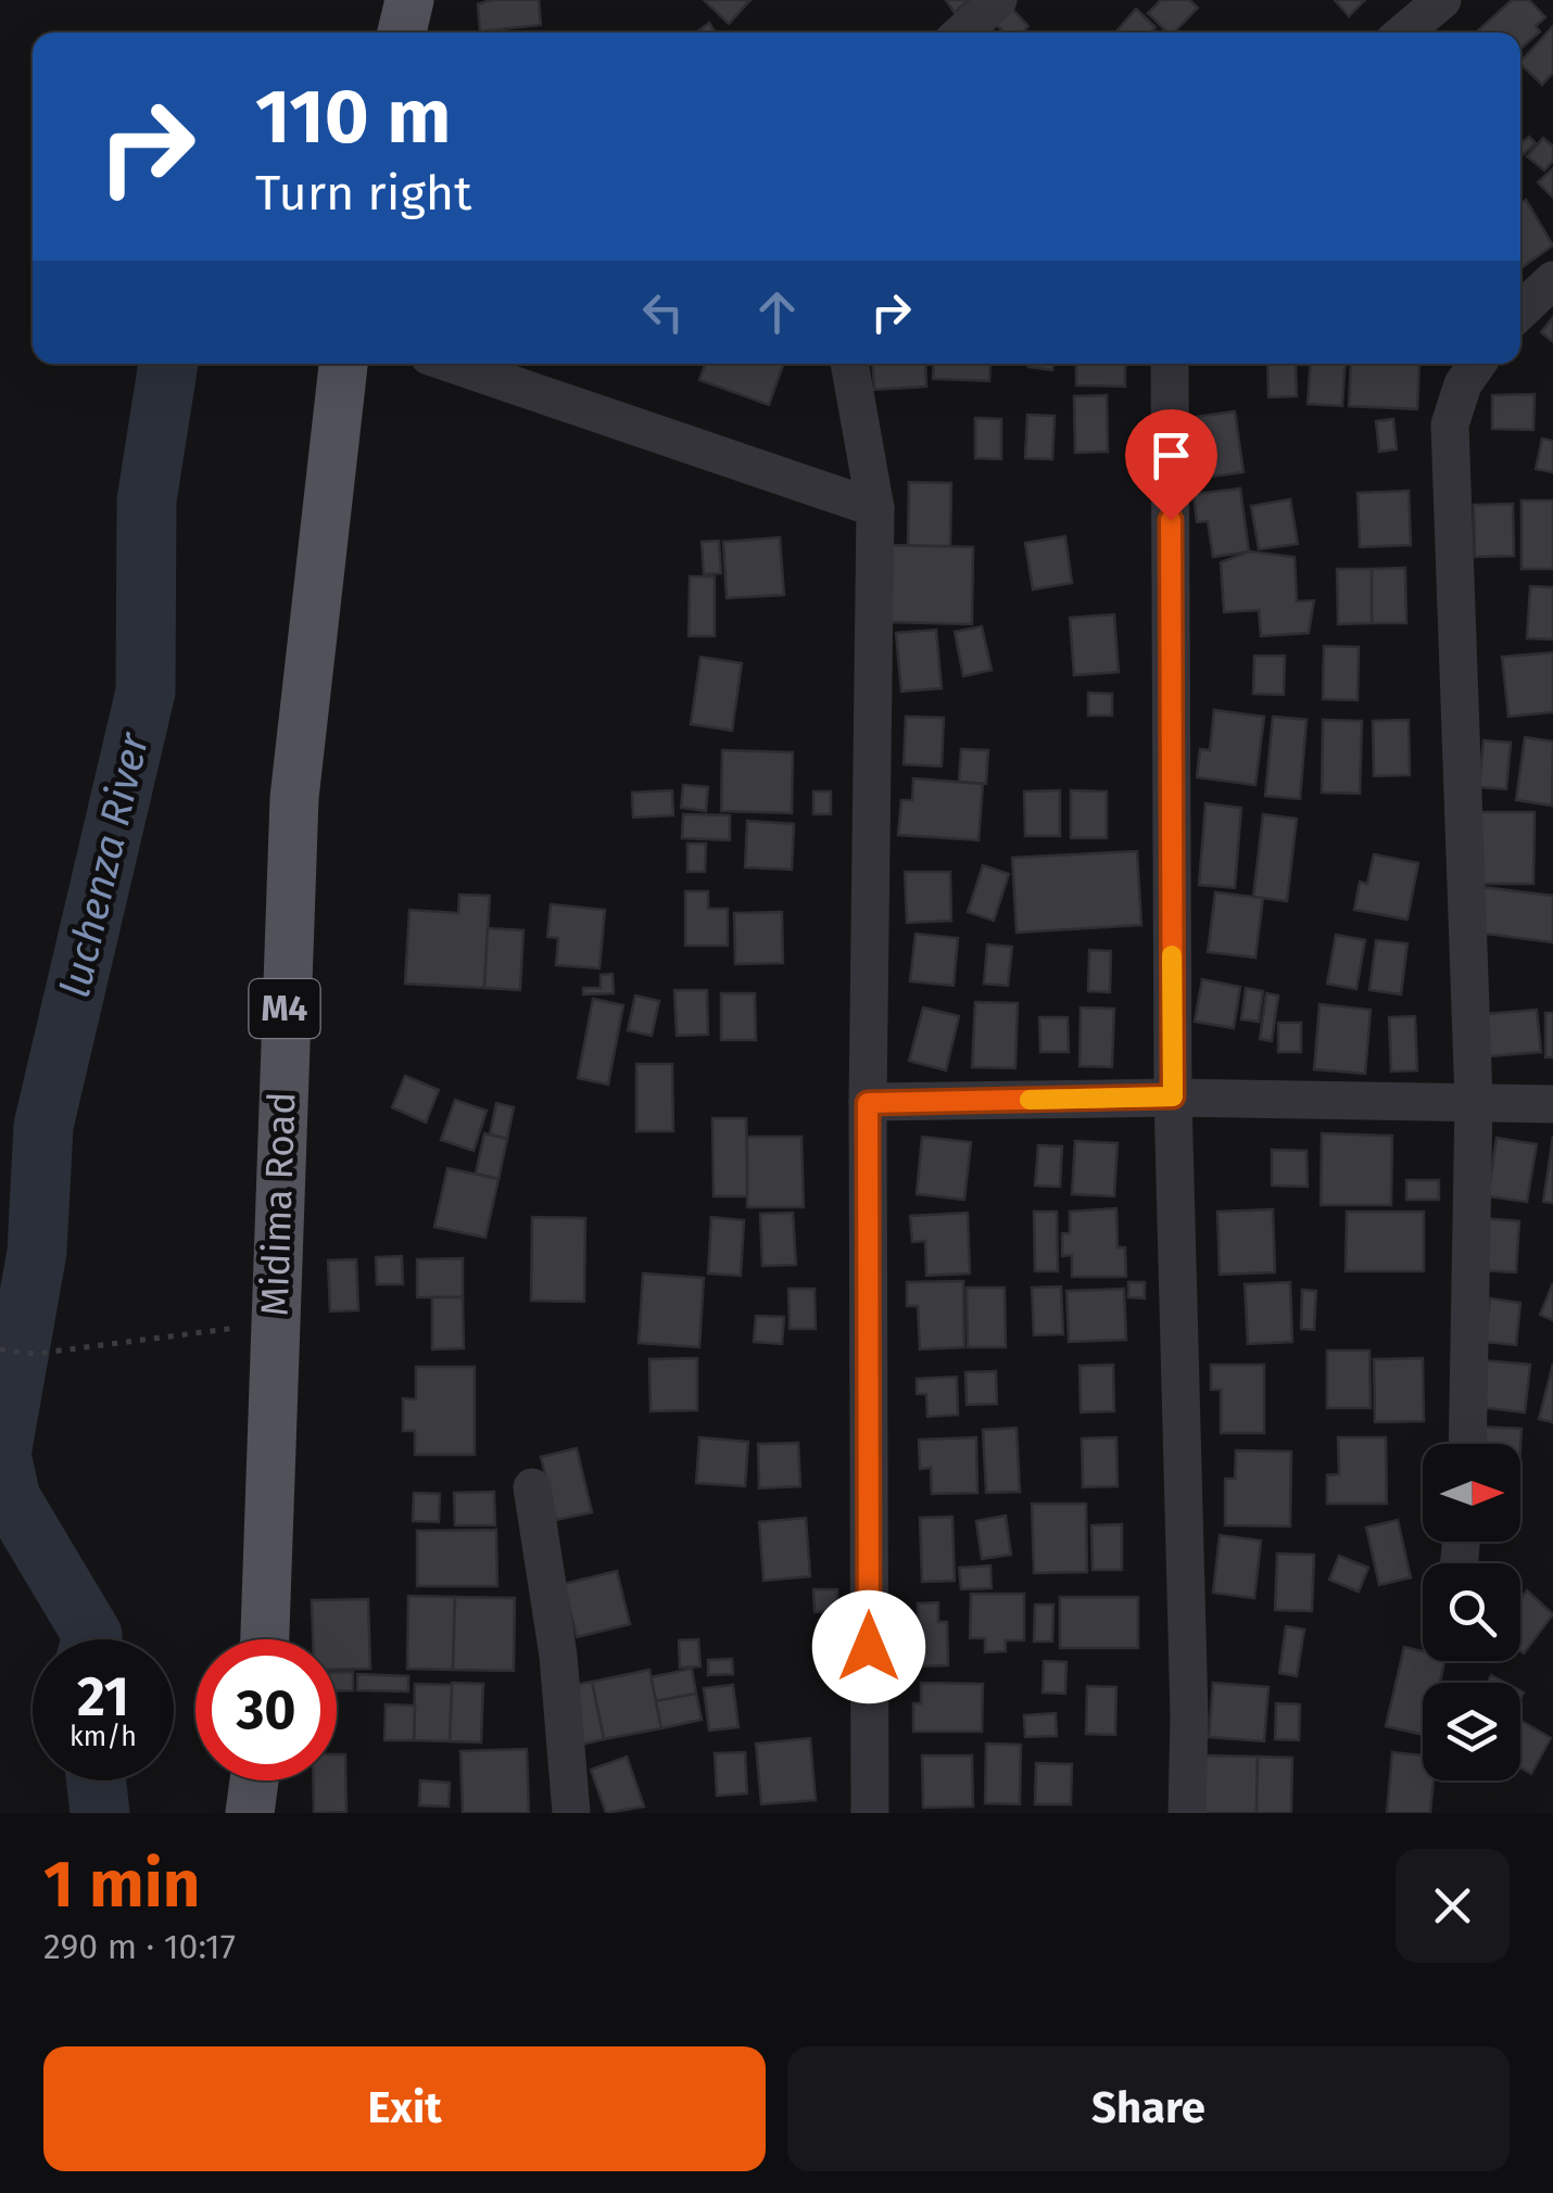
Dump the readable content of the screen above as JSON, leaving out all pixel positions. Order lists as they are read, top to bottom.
{
  "streets": {
    "main road": ["M4", "Midima Road"]
  },
  "water": ["luchenza River"],
  "north": "right",
  "page": {
    "turn": ["110 m", "Turn right"],
    "speed": "21 km/h",
    "limit": "30",
    "heading": ["1 min", "290 m · 10:17"],
    "buttons": ["Exit", "Share"]
  }
}
